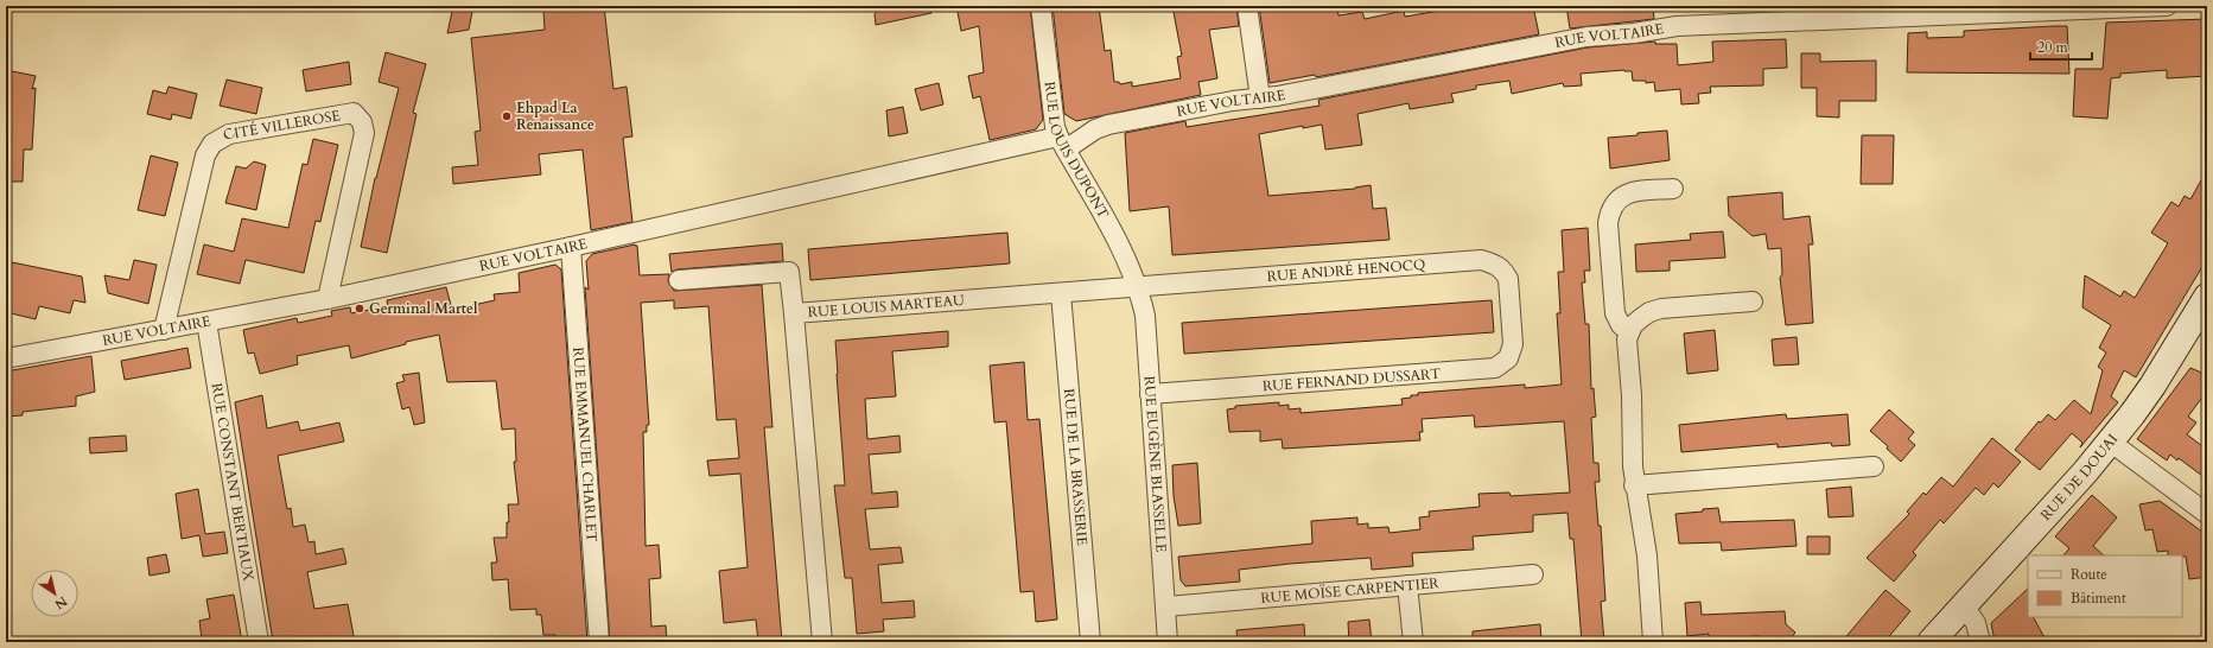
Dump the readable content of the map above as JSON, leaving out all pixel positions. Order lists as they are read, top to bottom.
{
  "streets": {
    "street": [
      "RUE VOLTAIRE",
      "CITÉ VILLEROSE",
      "RUE LOUIS DUPONT",
      "RUE ANDRÉ HENOCQ",
      "RUE LOUIS MARTEAU",
      "RUE FERNAND DUSSART",
      "RUE EMMANUEL CHARLET",
      "RUE EUGÈNE BLASSELLE",
      "RUE DE LA BRASSERIE",
      "RUE DE DOUAI",
      "RUE CONSTANT BERTIAUX",
      "RUE MOÏSE CARPENTIER"
    ]
  },
  "crossings": [
    ["RUE VOLTAIRE", "CITÉ VILLEROSE"],
    ["RUE VOLTAIRE", "RUE LOUIS DUPONT"],
    ["RUE VOLTAIRE", "RUE EMMANUEL CHARLET"],
    ["RUE VOLTAIRE", "RUE CONSTANT BERTIAUX"],
    ["RUE LOUIS DUPONT", "RUE ANDRÉ HENOCQ"],
    ["RUE LOUIS DUPONT", "RUE LOUIS MARTEAU"],
    ["RUE LOUIS DUPONT", "RUE EUGÈNE BLASSELLE"],
    ["RUE ANDRÉ HENOCQ", "RUE LOUIS MARTEAU"],
    ["RUE ANDRÉ HENOCQ", "RUE FERNAND DUSSART"],
    ["RUE ANDRÉ HENOCQ", "RUE EUGÈNE BLASSELLE"],
    ["RUE LOUIS MARTEAU", "RUE EUGÈNE BLASSELLE"],
    ["RUE LOUIS MARTEAU", "RUE DE LA BRASSERIE"],
    ["RUE FERNAND DUSSART", "RUE EUGÈNE BLASSELLE"],
    ["RUE EUGÈNE BLASSELLE", "RUE MOÏSE CARPENTIER"]
  ],
  "places": ["Ehpad La Renaissance", "Germinal Martel"],
  "legend": ["Route", "Bâtiment"],
  "scale_bar": "20 m",
  "north": "bottom right"
}
